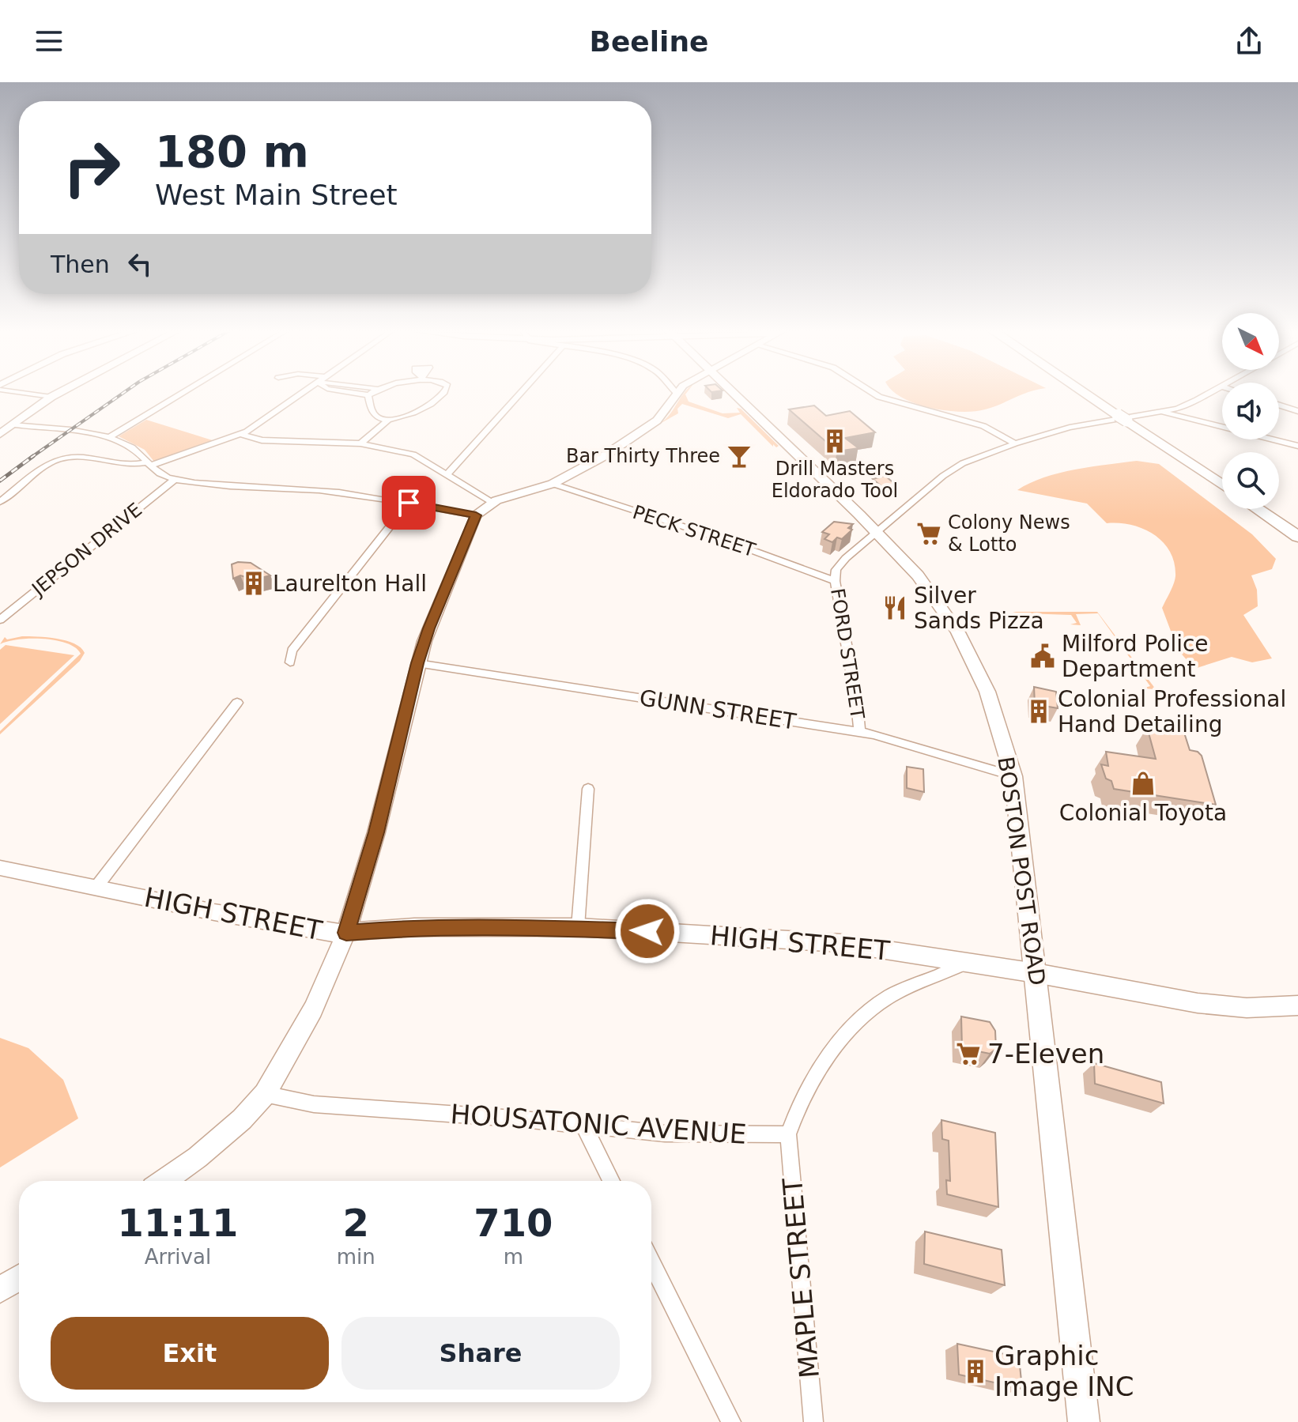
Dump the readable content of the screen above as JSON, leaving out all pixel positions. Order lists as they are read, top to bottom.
{
  "streets": {
    "main road": ["BOSTON POST ROAD", "HIGH STREET"],
    "street": [
      "PECK STREET",
      "JEPSON DRIVE",
      "FORD STREET",
      "GUNN STREET",
      "HOUSATONIC AVENUE",
      "MAPLE STREET"
    ]
  },
  "crossings": [
    ["PECK STREET", "FORD STREET"],
    ["FORD STREET", "GUNN STREET"],
    ["FORD STREET", "BOSTON POST ROAD"],
    ["GUNN STREET", "BOSTON POST ROAD"],
    ["BOSTON POST ROAD", "HIGH STREET"],
    ["HOUSATONIC AVENUE", "MAPLE STREET"]
  ],
  "places": {
    "building": [
      "Drill Masters Eldorado Tool",
      "Laurelton Hall",
      "Colonial Professional Hand Detailing",
      "Graphic Image INC"
    ],
    "bar": ["Bar Thirty Three"],
    "supermarket": ["Colony News & Lotto", "7-Eleven"],
    "restaurant": ["Silver Sands Pizza"],
    "public building": ["Milford Police Department"],
    "shop": ["Colonial Toyota"]
  },
  "north": "bottom right",
  "page": {
    "header": "Beeline",
    "turn": ["180 m", "West Main Street"],
    "then": "Then",
    "eta": [
      "11:11",
      "Arrival",
      "2",
      "min",
      "710",
      "m"
    ],
    "buttons": ["Exit", "Share"]
  }
}
